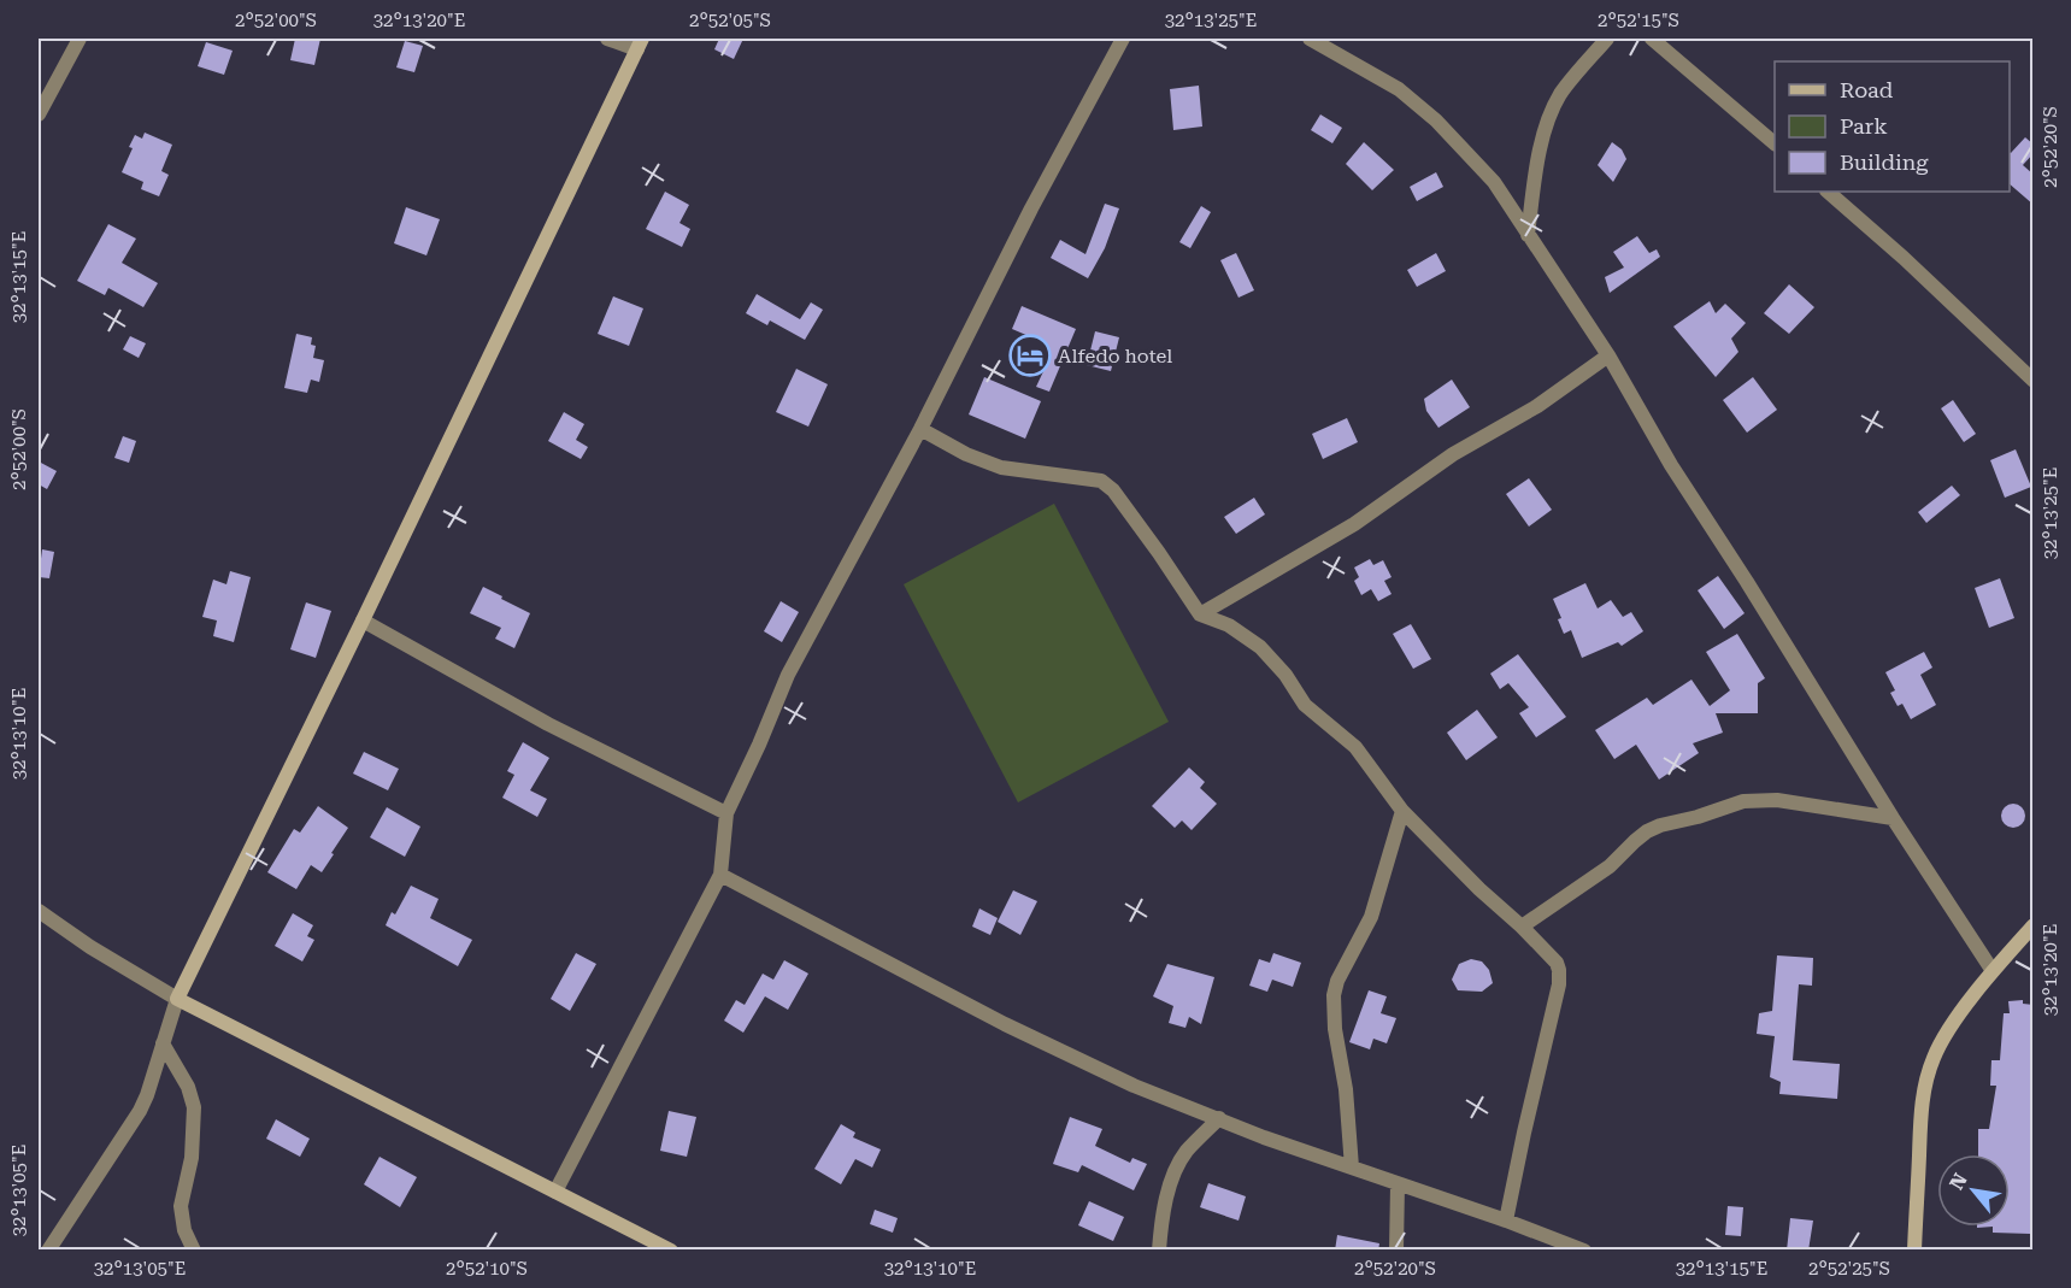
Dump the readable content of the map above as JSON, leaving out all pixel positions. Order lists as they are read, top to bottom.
{
  "places": {
    "hotel": ["Alfedo hotel"]
  },
  "legend": ["Road", "Park", "Building"],
  "north": "top left",
  "coordinates": [
    "2°52'00\"S",
    "32°13'20\"E",
    "2°52'05\"S",
    "32°13'25\"E",
    "2°52'15\"S",
    "2°52'20\"S",
    "32°13'15\"E",
    "32°13'10\"E",
    "32°13'05\"E",
    "2°52'10\"S",
    "2°52'25\"S"
  ]
}
